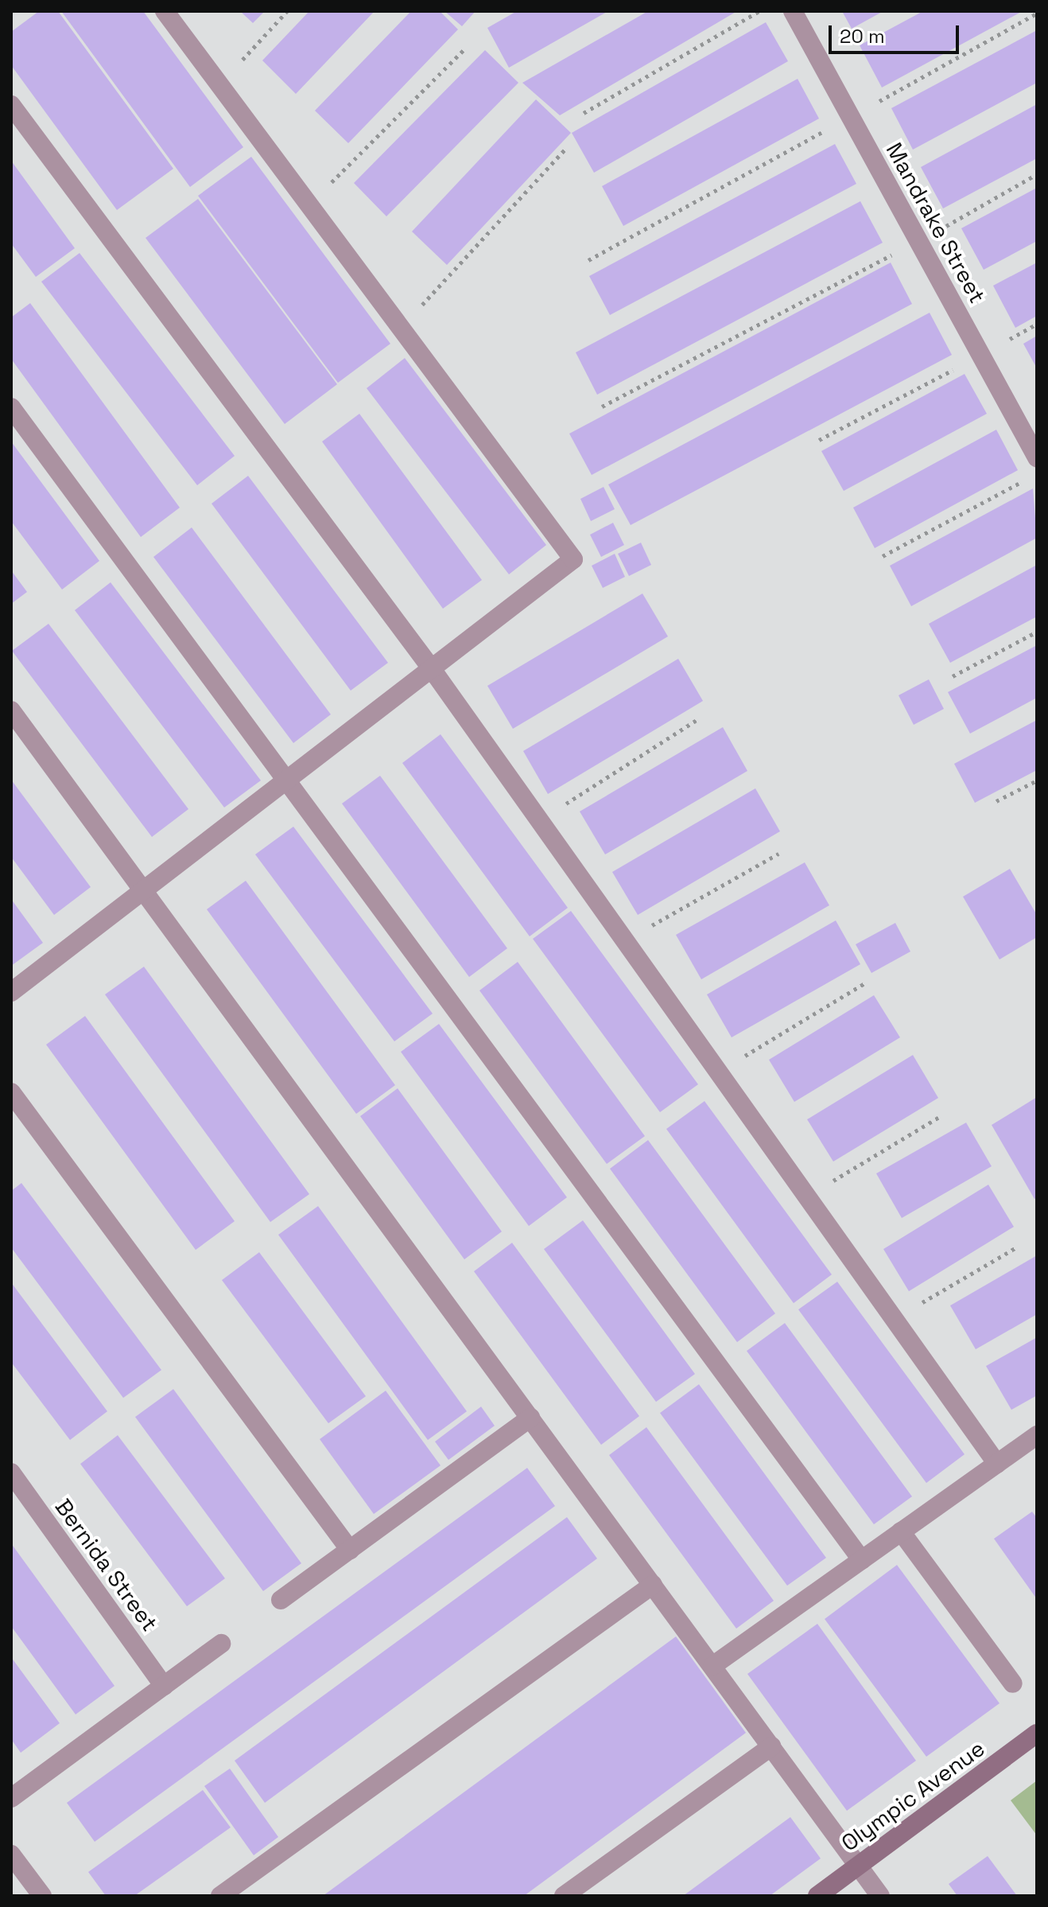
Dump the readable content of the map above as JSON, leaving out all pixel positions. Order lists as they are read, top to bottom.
{
  "streets": {
    "street": ["Mandrake Street", "Bernida Street", "Olympic Avenue"]
  },
  "scale_bar": "20 m"
}
